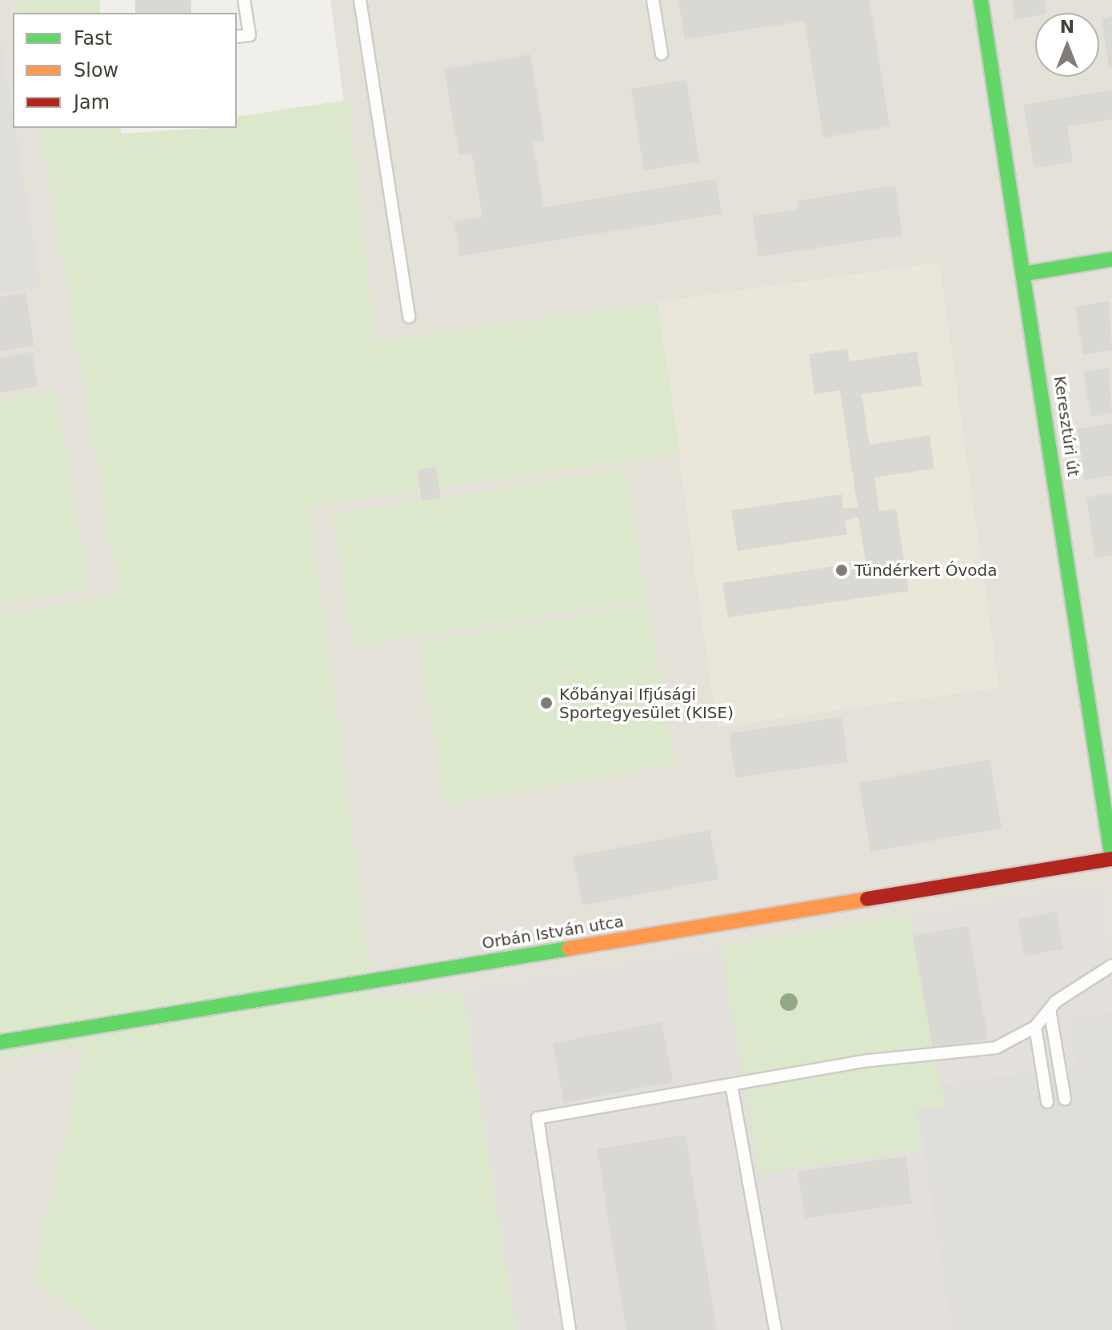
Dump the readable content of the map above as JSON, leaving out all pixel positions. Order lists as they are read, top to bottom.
{
  "streets": {
    "street": ["Keresztúri út", "Orbán István utca"]
  },
  "crossings": [
    ["Keresztúri út", "Orbán István utca"]
  ],
  "places": ["Tündérkert Óvoda", "Kőbányai Ifjúsági Sportegyesület (KISE)"],
  "legend": ["Fast", "Slow", "Jam"],
  "north": "top"
}
